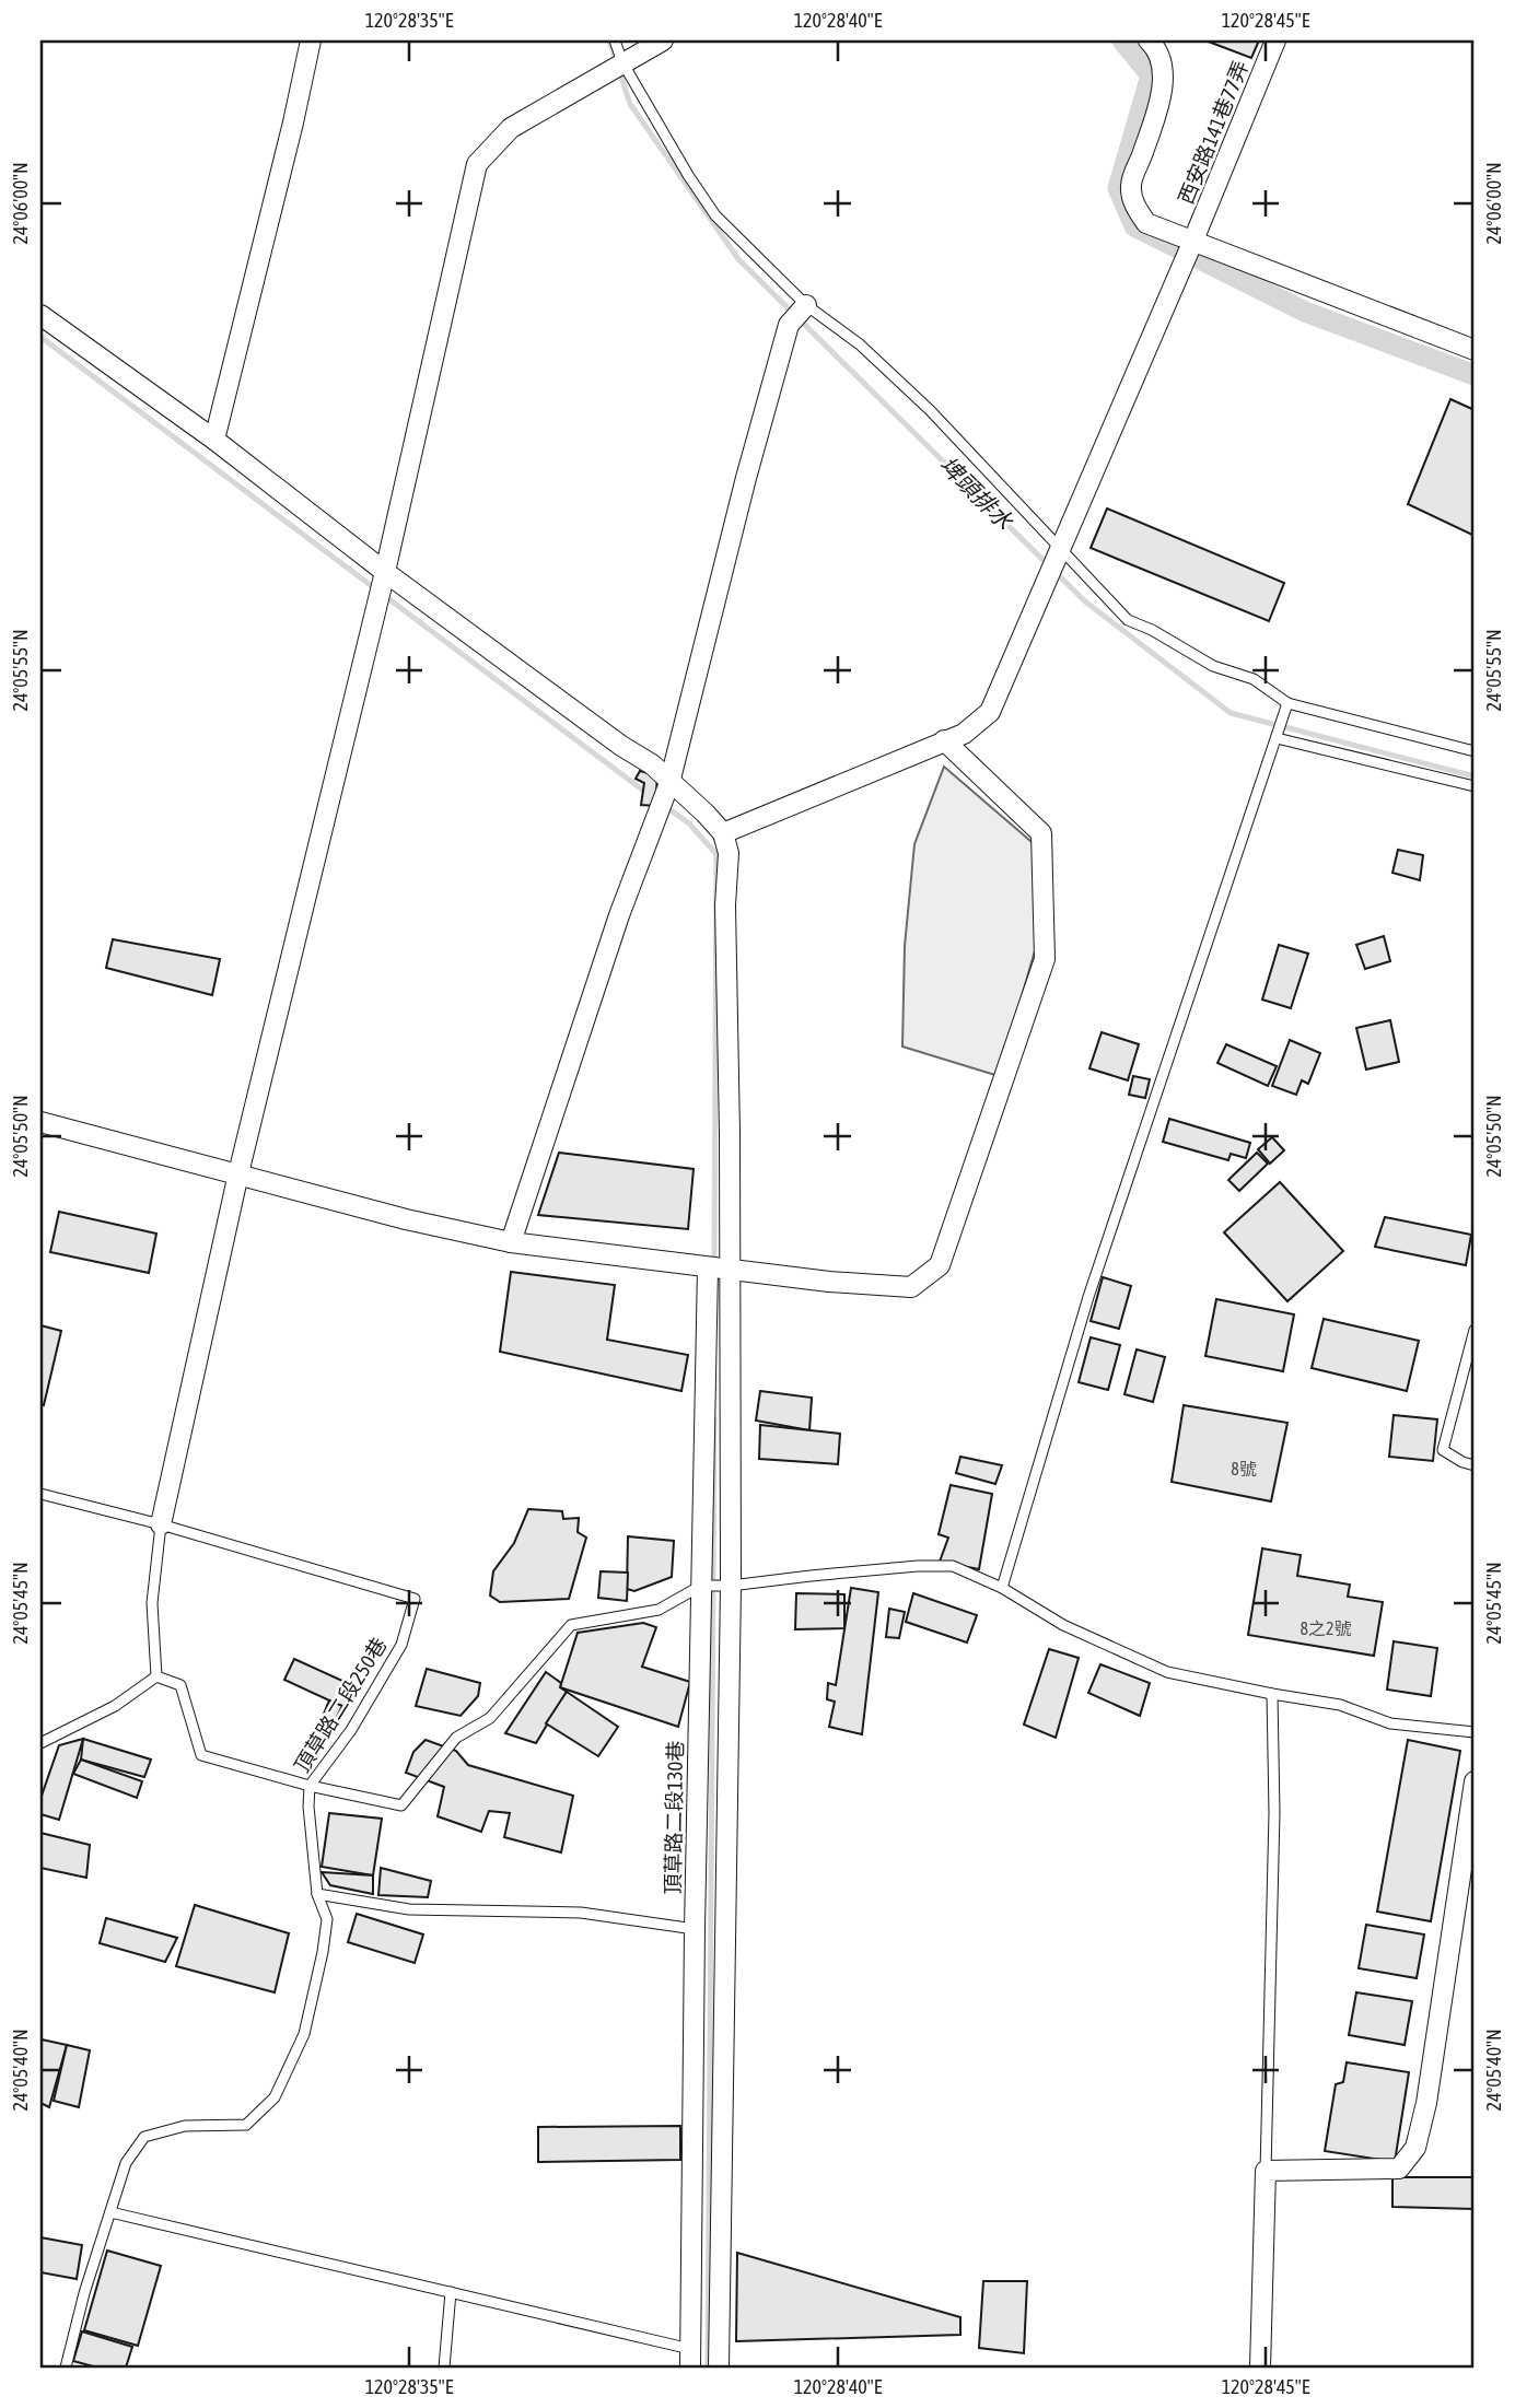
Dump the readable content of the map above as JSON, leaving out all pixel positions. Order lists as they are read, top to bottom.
{
  "streets": {
    "street": ["西安路141巷77弄", "頂草路二段130巷"],
    "lane": ["頂草路二段250巷"]
  },
  "water": ["埤頭排水"],
  "house_numbers": ["8號", "8之2號"],
  "coordinates": [
    "120°28'35\"E",
    "120°28'40\"E",
    "120°28'45\"E",
    "24°06'00\"N",
    "24°05'55\"N",
    "24°05'50\"N",
    "24°05'45\"N",
    "24°05'40\"N"
  ]
}
